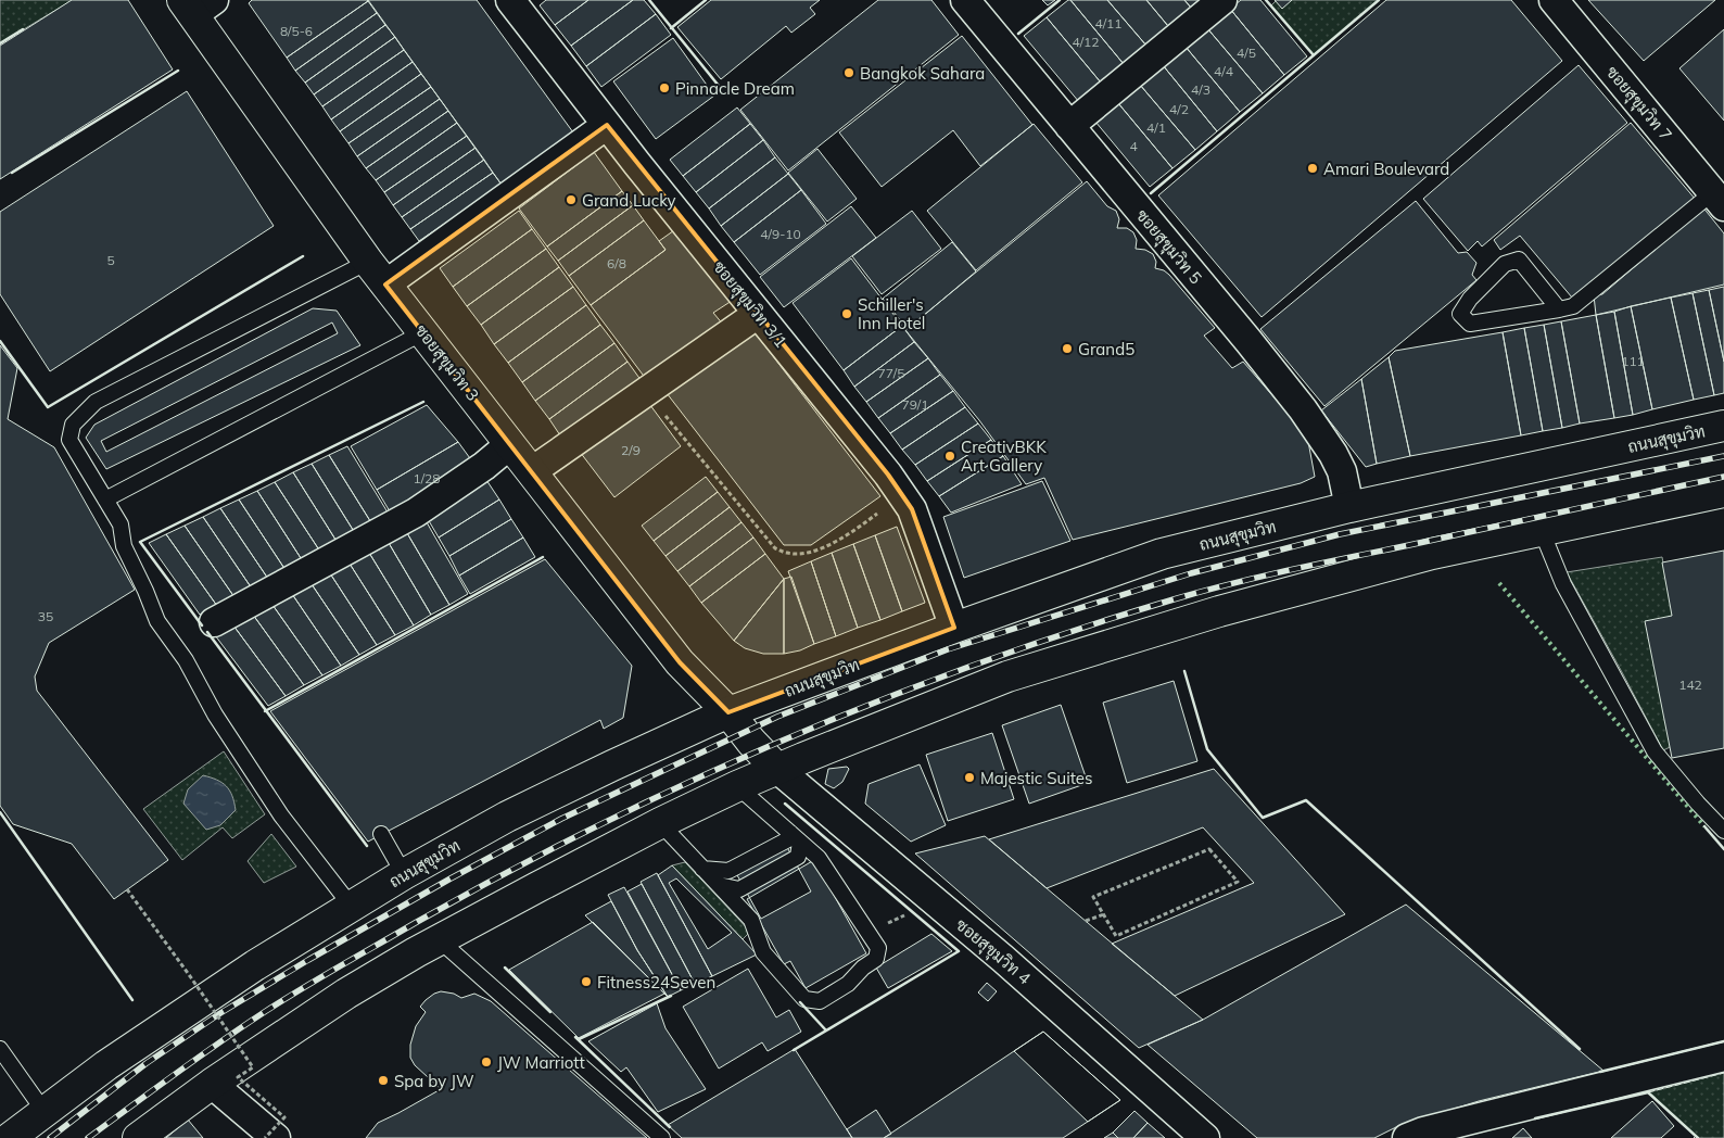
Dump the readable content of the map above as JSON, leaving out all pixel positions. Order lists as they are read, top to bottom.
{
  "streets": {
    "main road": ["ซอยสุขุมวิท 3", "ถนนสุขุมวิท"],
    "street": [
      "ซอยสุขุมวิท 7",
      "ซอยสุขุมวิท 5",
      "ซอยสุขุมวิท 3/1",
      "ซอยสุขุมวิท 4"
    ]
  },
  "crossings": [
    ["ซอยสุขุมวิท 5", "ถนนสุขุมวิท"],
    ["ซอยสุขุมวิท 3/1", "ถนนสุขุมวิท"],
    ["ซอยสุขุมวิท 3", "ถนนสุขุมวิท"],
    ["ซอยสุขุมวิท 3", "ซอยสุขุมวิท 4"]
  ],
  "places": [
    "Bangkok Sahara",
    "Pinnacle Dream",
    "Amari Boulevard",
    "Grand Lucky",
    "Schiller's Inn Hotel",
    "Grand5",
    "CreativBKK Art Gallery",
    "Majestic Suites",
    "Fitness24Seven",
    "JW Marriott",
    "Spa by JW"
  ],
  "house_numbers": [
    "4/11",
    "8/5-6",
    "4/12",
    "4/5",
    "4/4",
    "4/3",
    "4/2",
    "4/1",
    "4",
    "4/9-10",
    "5",
    "6/8",
    "111",
    "77/5",
    "79/1",
    "2/9",
    "1/28",
    "35",
    "142"
  ]
}
